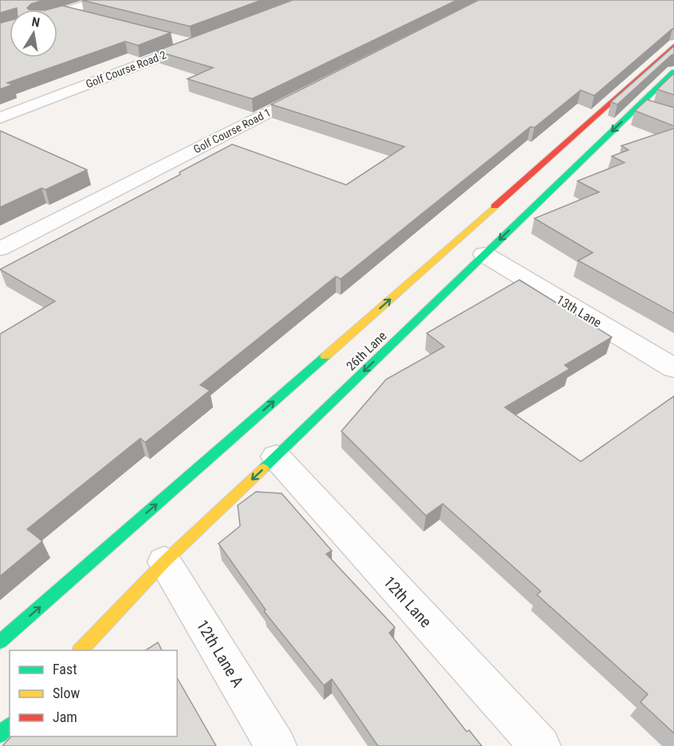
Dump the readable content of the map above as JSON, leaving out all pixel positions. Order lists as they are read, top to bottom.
{
  "streets": {
    "street": [
      "Golf Course Road 2",
      "Golf Course Road 1",
      "13th Lane",
      "26th Lane",
      "12th Lane",
      "12th Lane A"
    ]
  },
  "crossings": [
    ["13th Lane", "26th Lane"],
    ["26th Lane", "12th Lane"],
    ["26th Lane", "12th Lane A"]
  ],
  "legend": ["Fast", "Slow", "Jam"],
  "north": "top"
}
